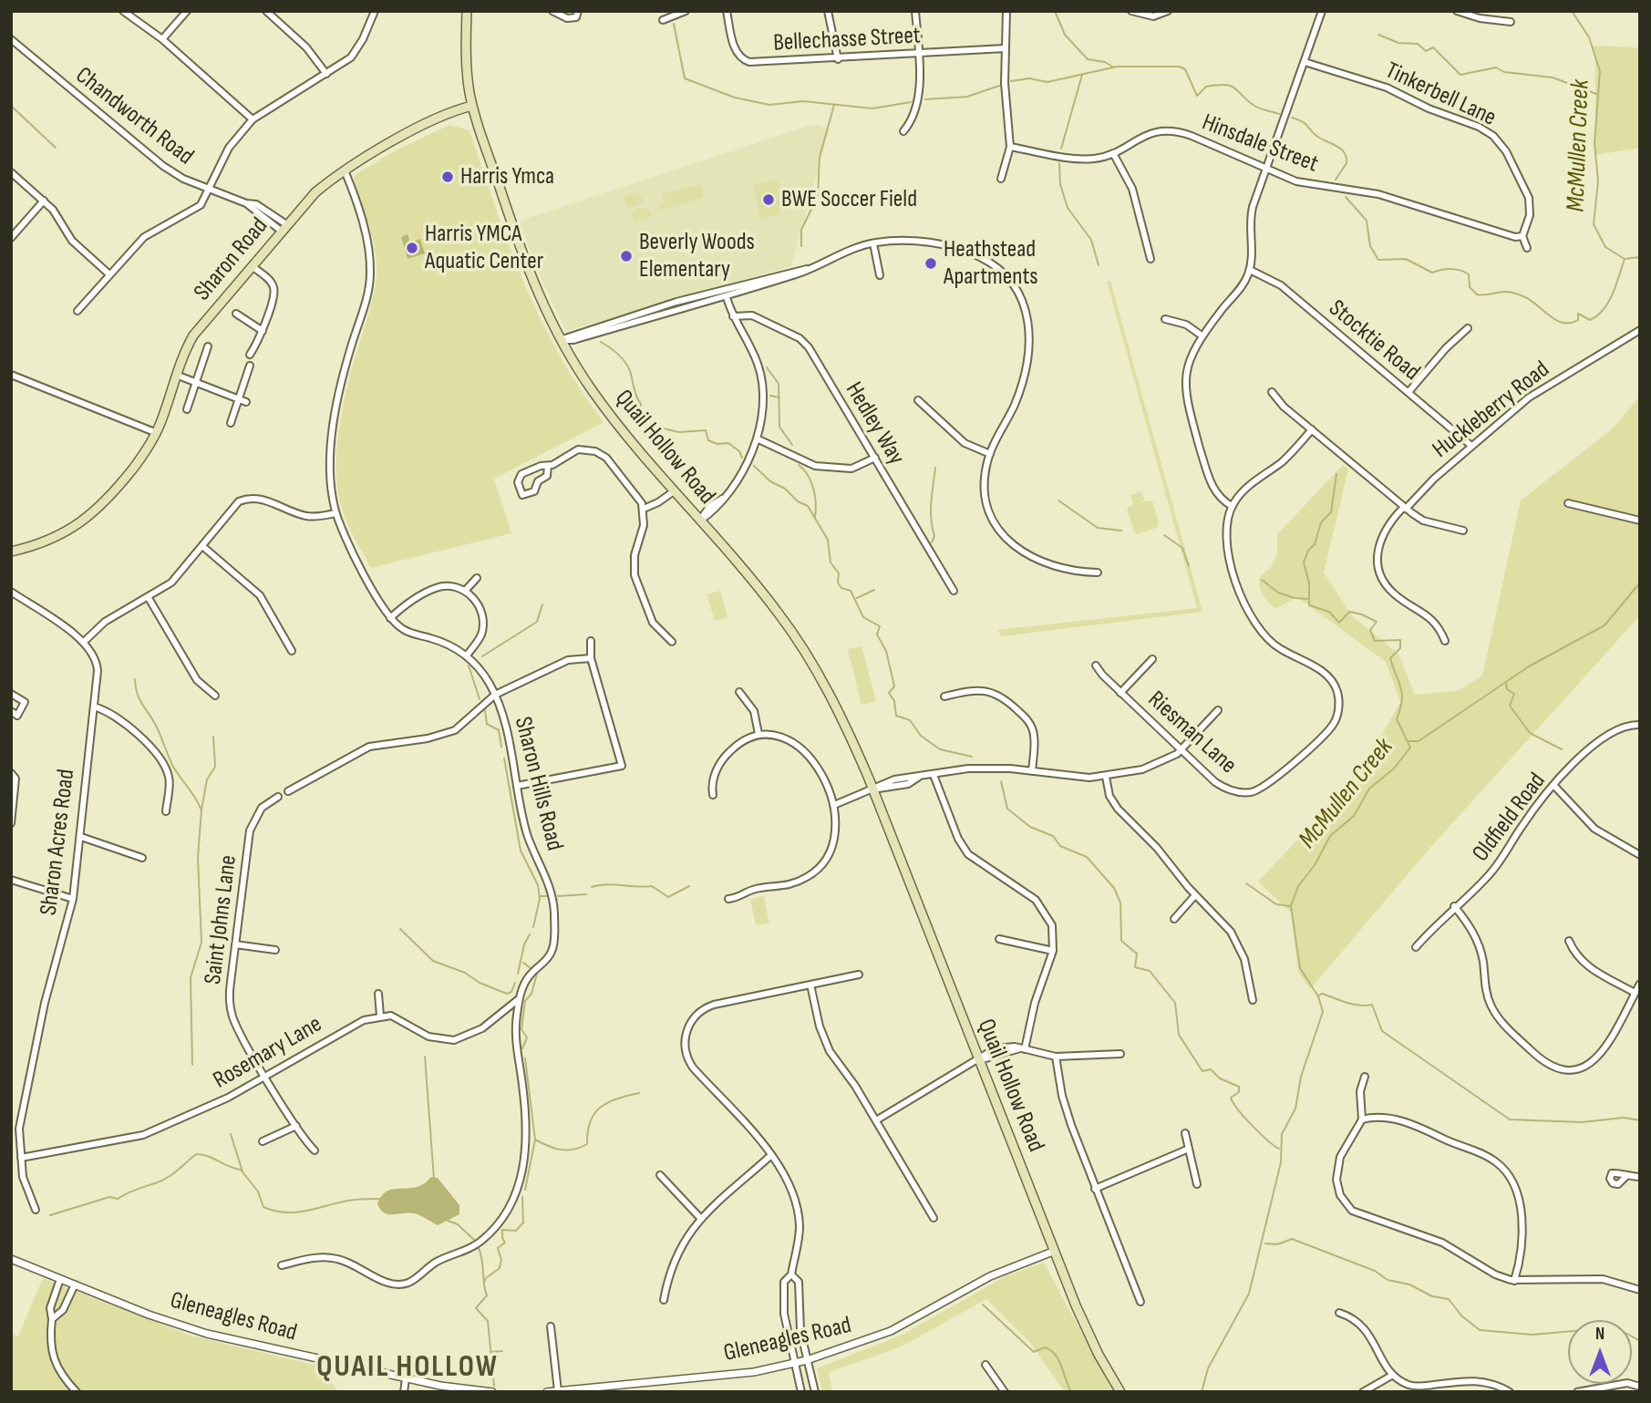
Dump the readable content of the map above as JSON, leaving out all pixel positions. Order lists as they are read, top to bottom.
{
  "streets": {
    "main road": ["Sharon Road", "Quail Hollow Road"],
    "street": [
      "Bellechasse Street",
      "Tinkerbell Lane",
      "Chandworth Road",
      "Hinsdale Street",
      "Stocktie Road",
      "Huckleberry Road",
      "Hedley Way",
      "Riesman Lane",
      "Sharon Hills Road",
      "Oldfield Road",
      "Sharon Acres Road",
      "Saint Johns Lane",
      "Rosemary Lane",
      "Gleneagles Road"
    ]
  },
  "crossings": [
    ["Tinkerbell Lane", "Hinsdale Street"],
    ["Chandworth Road", "Sharon Road"],
    ["Sharon Road", "Quail Hollow Road"],
    ["Sharon Road", "Sharon Hills Road"],
    ["Stocktie Road", "Huckleberry Road"],
    ["Quail Hollow Road", "Gleneagles Road"],
    ["Sharon Acres Road", "Rosemary Lane"],
    ["Saint Johns Lane", "Rosemary Lane"]
  ],
  "districts": ["QUAIL HOLLOW"],
  "water": ["McMullen Creek"],
  "places": [
    "Harris Ymca",
    "BWE Soccer Field",
    "Harris YMCA Aquatic Center",
    "Beverly Woods Elementary",
    "Heathstead Apartments"
  ],
  "north": "top"
}
